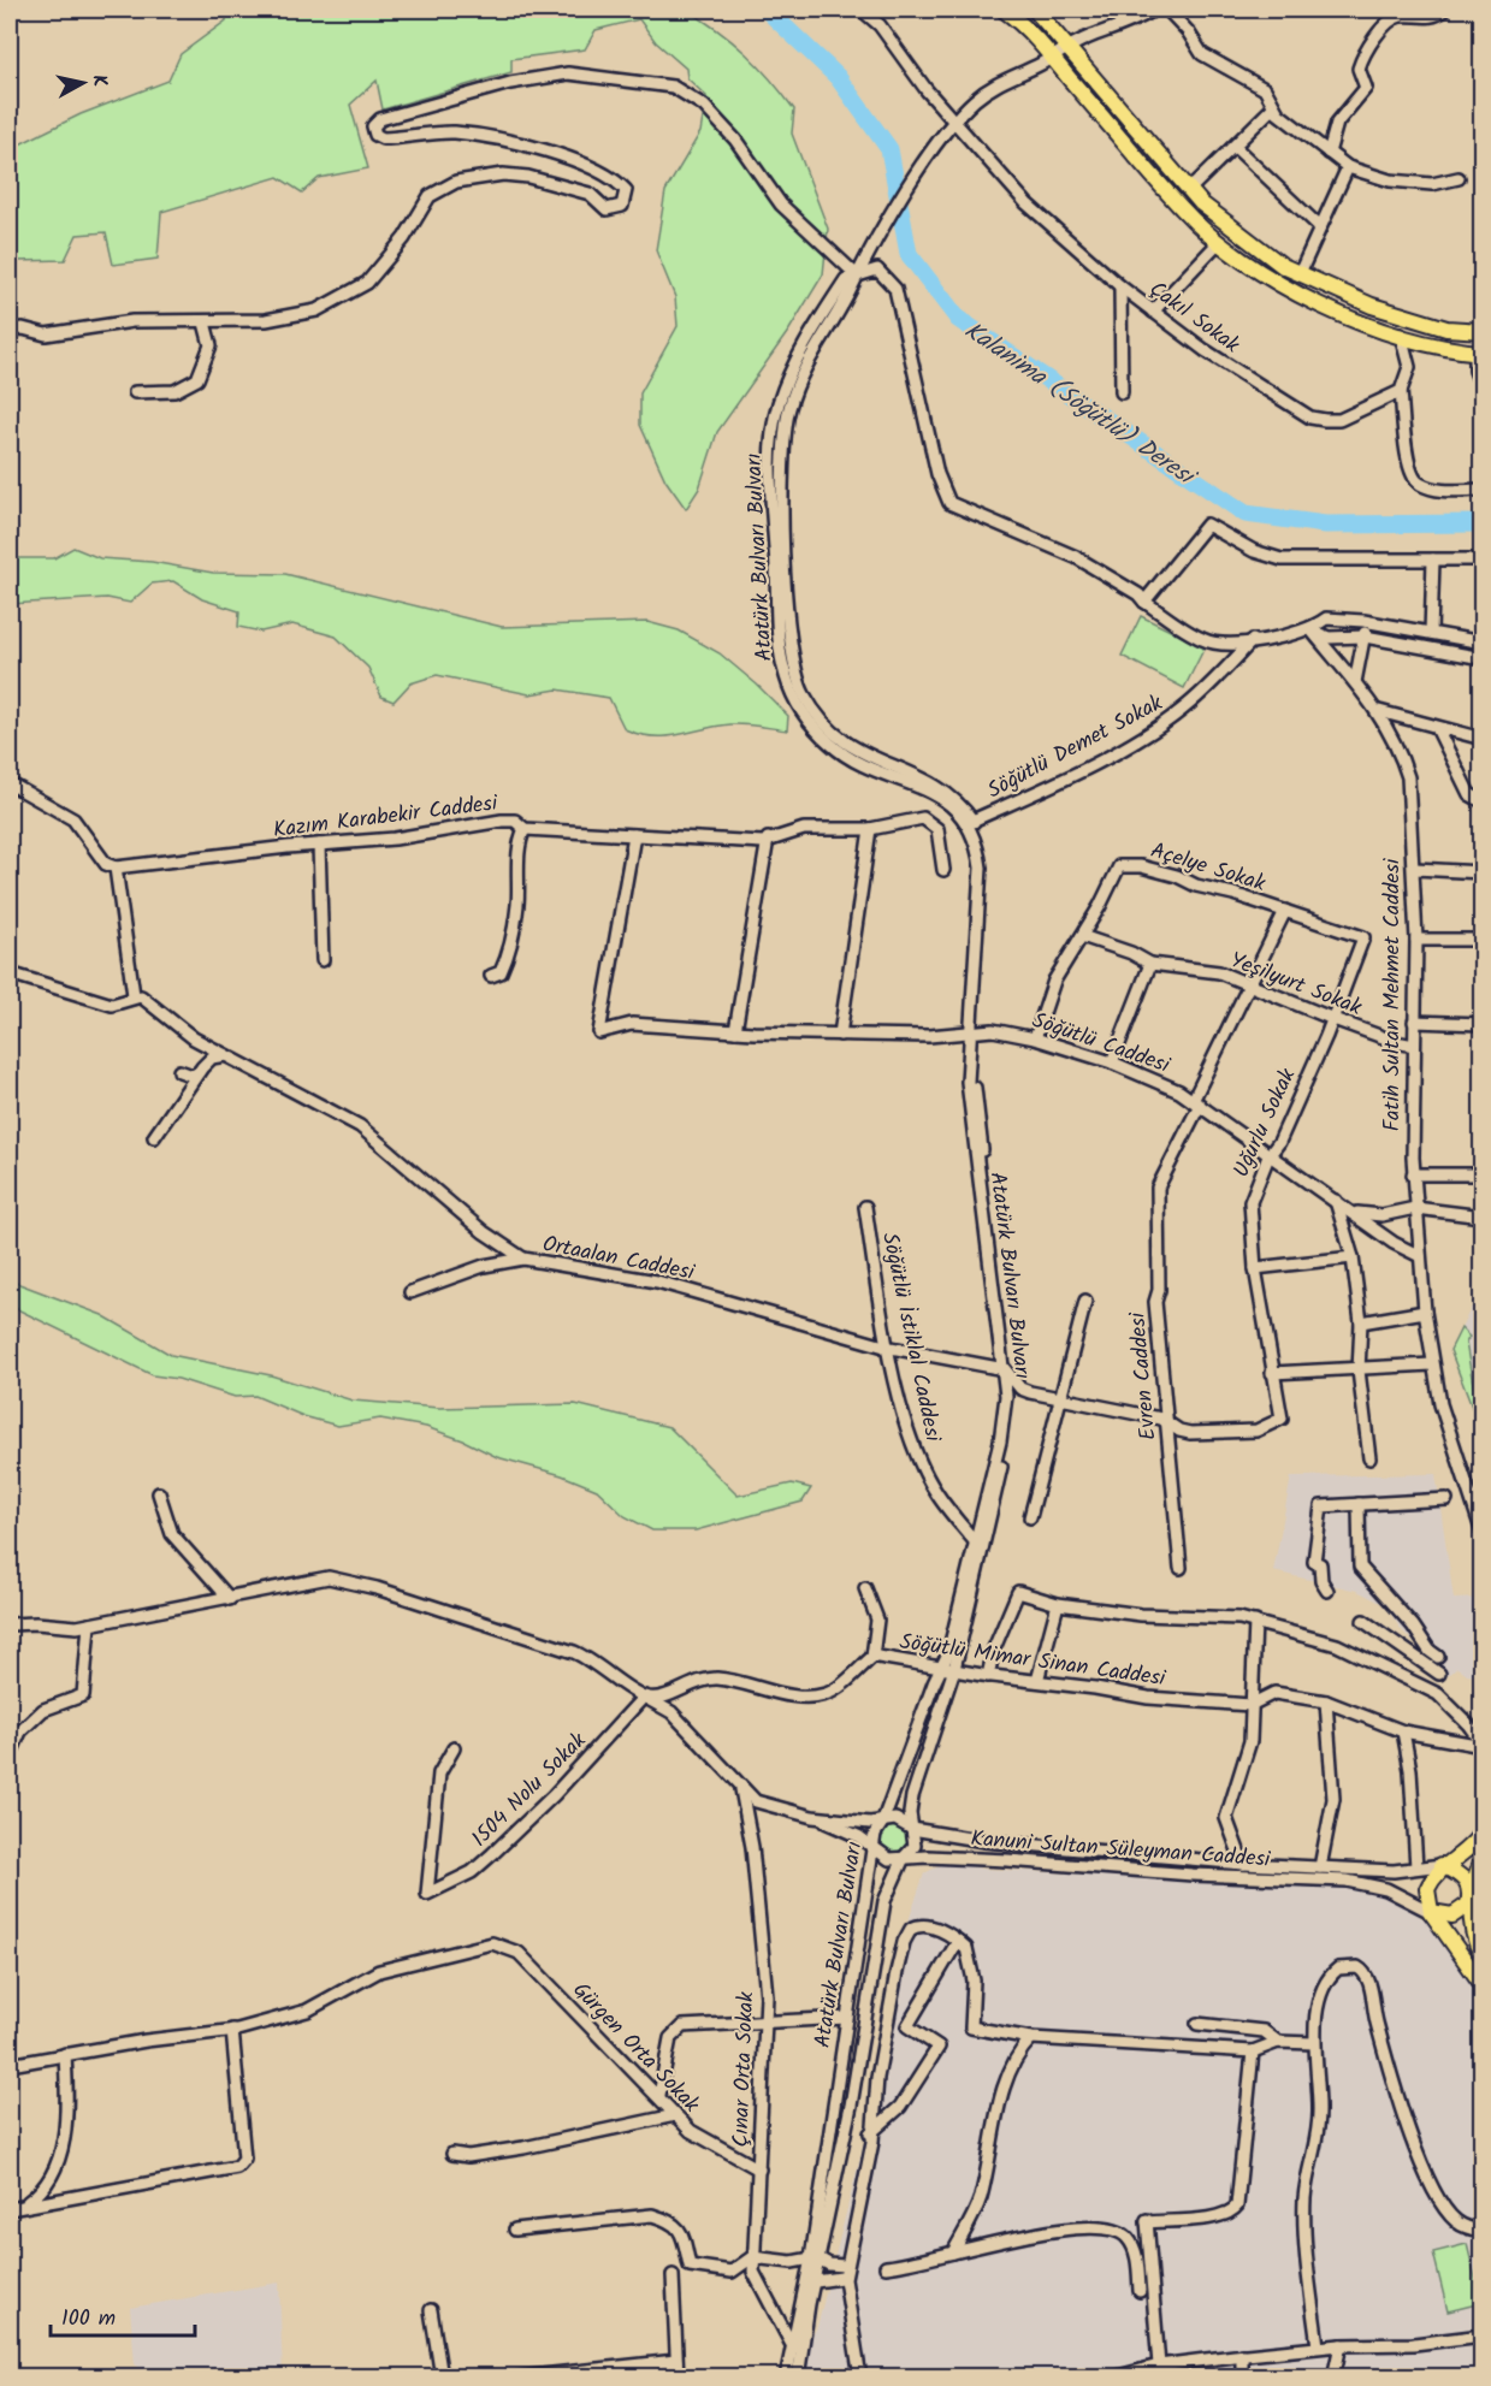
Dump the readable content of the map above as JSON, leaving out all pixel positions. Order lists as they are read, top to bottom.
{
  "streets": {
    "street": [
      "Çakıl Sokak",
      "Atatürk Bulvarı Bulvarı",
      "Söğütlü Demet Sokak",
      "Kazım Karabekir Caddesi",
      "Açelye Sokak",
      "Yeşilyurt Sokak",
      "Fatih Sultan Mehmet Caddesi",
      "Söğütlü Caddesi",
      "Uğurlu Sokak",
      "Ortaalan Caddesi",
      "Söğütlü İstiklal Caddesi",
      "Evren Caddesi",
      "Söğütlü Mimar Sinan Caddesi",
      "1504 Nolu Sokak",
      "Kanuni Sultan Süleyman Caddesi",
      "Gürgen Orta Sokak",
      "Çınar Orta Sokak"
    ]
  },
  "crossings": [
    ["Çakıl Sokak", "Atatürk Bulvarı Bulvarı"],
    ["Atatürk Bulvarı Bulvarı", "Söğütlü Demet Sokak"],
    ["Atatürk Bulvarı Bulvarı", "Söğütlü Caddesi"],
    ["Atatürk Bulvarı Bulvarı", "Ortaalan Caddesi"],
    ["Atatürk Bulvarı Bulvarı", "Söğütlü İstiklal Caddesi"],
    ["Atatürk Bulvarı Bulvarı", "Söğütlü Mimar Sinan Caddesi"],
    ["Atatürk Bulvarı Bulvarı", "Kanuni Sultan Süleyman Caddesi"],
    ["Atatürk Bulvarı Bulvarı", "Çınar Orta Sokak"],
    ["Kazım Karabekir Caddesi", "Söğütlü Caddesi"],
    ["Açelye Sokak", "Yeşilyurt Sokak"],
    ["Açelye Sokak", "Uğurlu Sokak"],
    ["Açelye Sokak", "Evren Caddesi"],
    ["Yeşilyurt Sokak", "Fatih Sultan Mehmet Caddesi"],
    ["Yeşilyurt Sokak", "Uğurlu Sokak"],
    ["Yeşilyurt Sokak", "Evren Caddesi"],
    ["Fatih Sultan Mehmet Caddesi", "Söğütlü Caddesi"],
    ["Söğütlü Caddesi", "Uğurlu Sokak"],
    ["Söğütlü Caddesi", "Evren Caddesi"],
    ["Uğurlu Sokak", "Ortaalan Caddesi"],
    ["Ortaalan Caddesi", "Söğütlü İstiklal Caddesi"],
    ["Ortaalan Caddesi", "Evren Caddesi"],
    ["Söğütlü Mimar Sinan Caddesi", "1504 Nolu Sokak"],
    ["Kanuni Sultan Süleyman Caddesi", "Çınar Orta Sokak"],
    ["Gürgen Orta Sokak", "Çınar Orta Sokak"]
  ],
  "water": ["Kalanima (Söğütlü) Deresi"],
  "scale_bar": "100 m",
  "north": "right"
}
